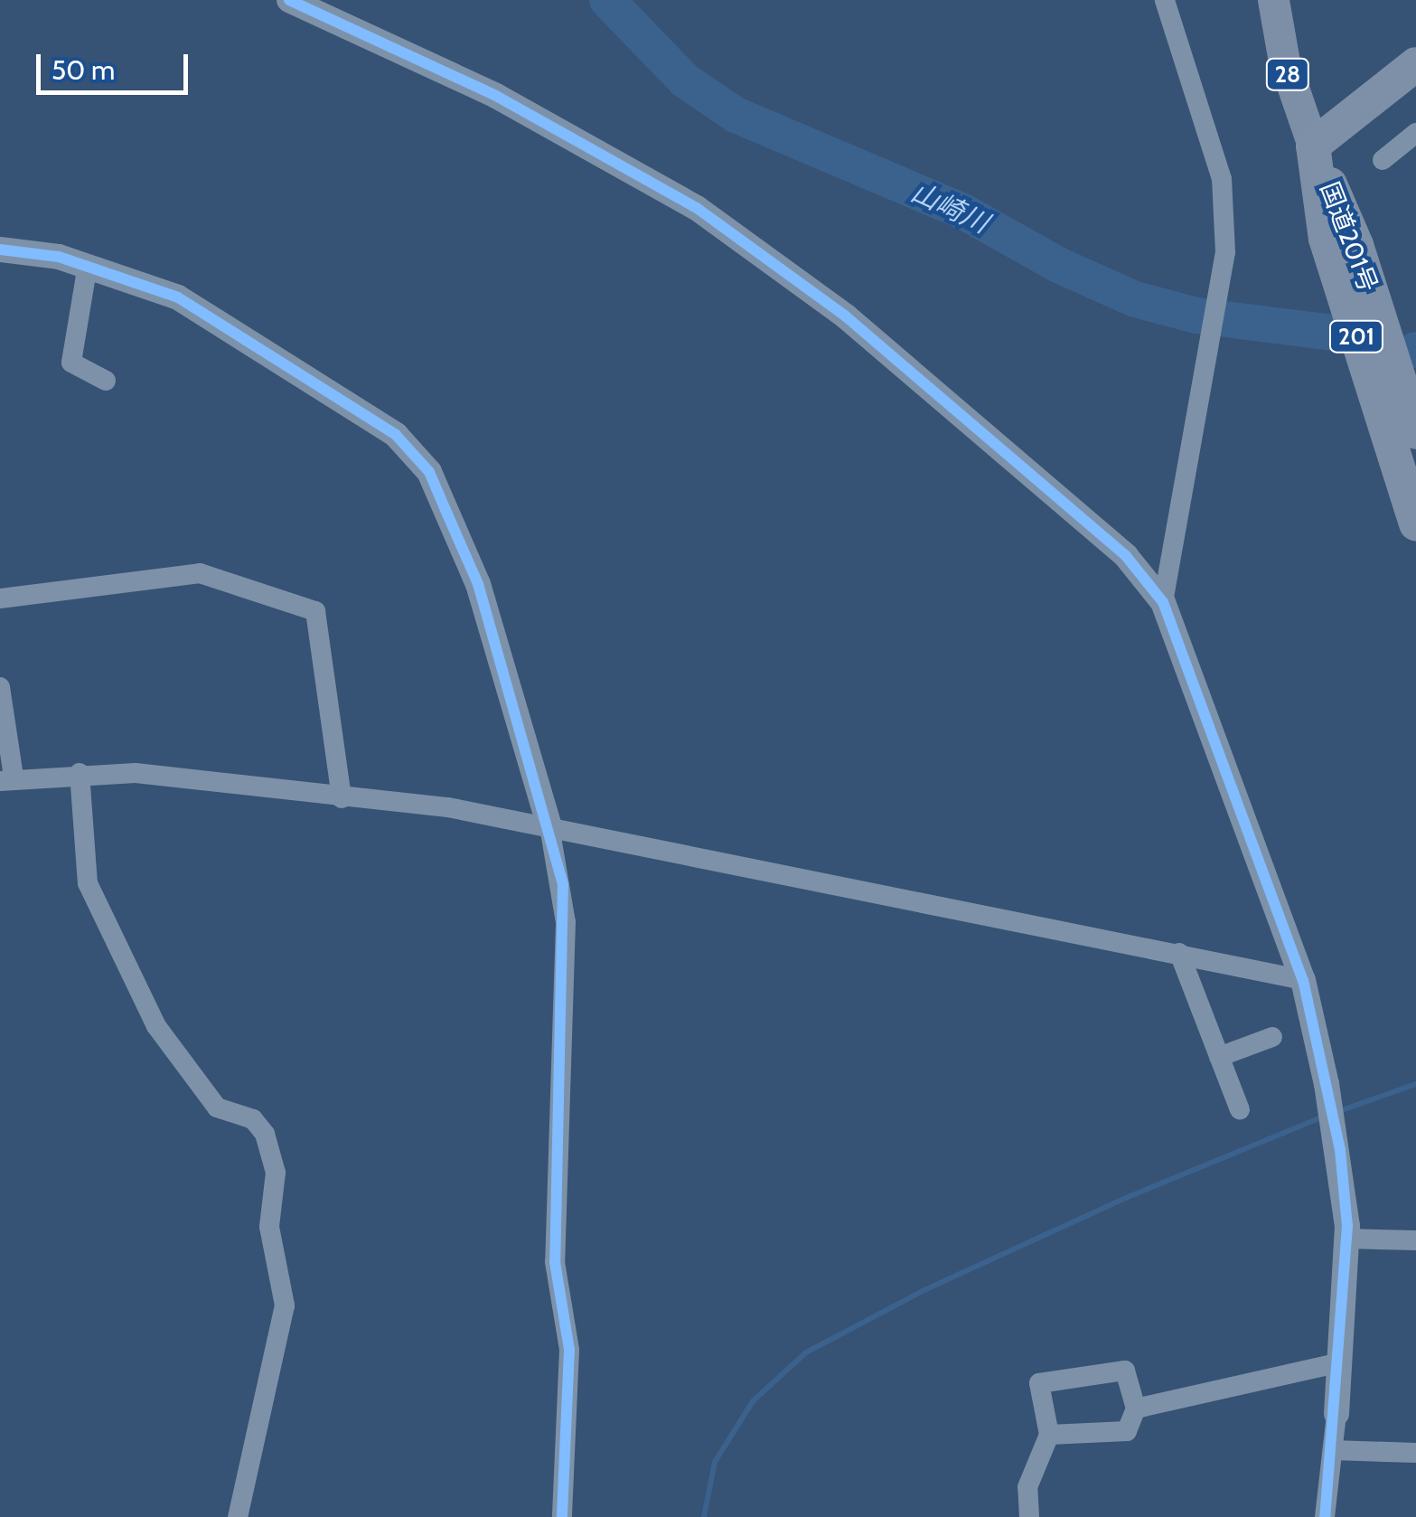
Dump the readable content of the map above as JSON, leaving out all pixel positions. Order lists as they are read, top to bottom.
{
  "streets": {
    "highway": ["国道201号", "201"],
    "main road": ["28"]
  },
  "crossings": [
    ["28", "国道201号"]
  ],
  "water": ["山崎川"],
  "scale_bar": "50 m"
}
